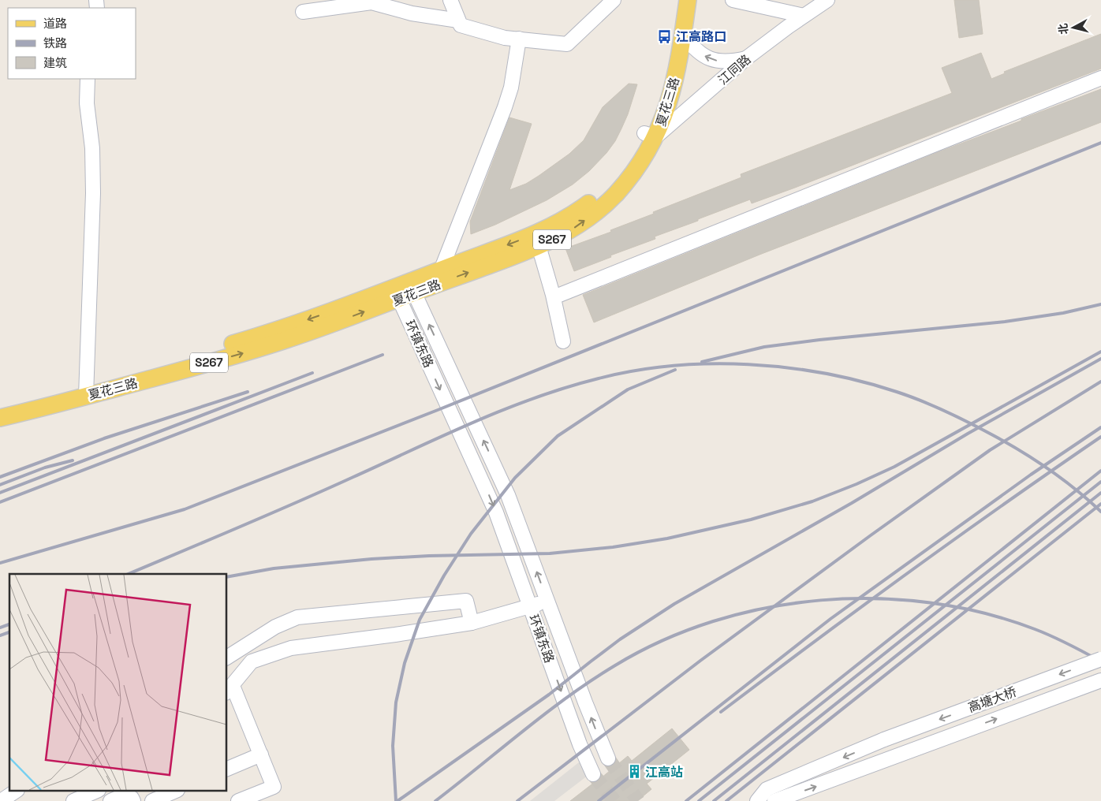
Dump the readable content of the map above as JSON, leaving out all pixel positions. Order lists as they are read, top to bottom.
{
  "streets": {
    "main road": ["夏花三路", "S267"],
    "street": ["江同路", "环镇东路", "高塘大桥"]
  },
  "crossings": [
    ["江同路", "夏花三路"],
    ["夏花三路", "环镇东路"]
  ],
  "places": {
    "bus stop": ["江高路口"],
    "building": ["江高站"]
  },
  "legend": ["道路", "铁路", "建筑"],
  "north": "left"
}
